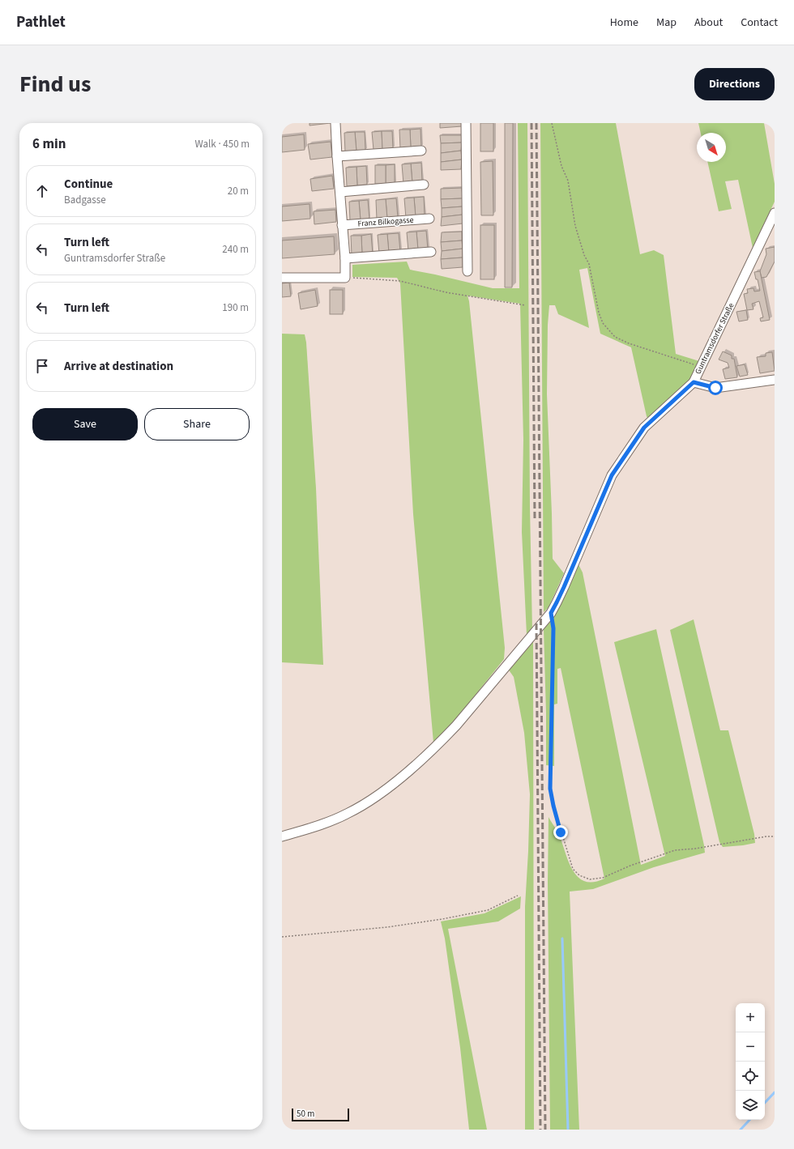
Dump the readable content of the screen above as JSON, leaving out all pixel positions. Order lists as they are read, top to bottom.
{
  "streets": {
    "street": ["Franz Bilkogasse", "Guntramsdorfer Straße"]
  },
  "scale_bar": "50 m",
  "north": "bottom right",
  "page": {
    "header": "Pathlet",
    "nav": [
      "Home",
      "Map",
      "About",
      "Contact"
    ],
    "title": "Find us",
    "buttons": [
      "Directions",
      ["Save", "Share"]
    ],
    "heading": ["6 min", "Walk · 450 m"],
    "list": [
      ["Continue", "Badgasse", "20 m"],
      ["Turn left", "Guntramsdorfer Straße", "240 m"],
      ["Turn left", "190 m"],
      "Arrive at destination"
    ],
    "map_buttons": ["+", "−"],
    "scale": "50 m"
  }
}
